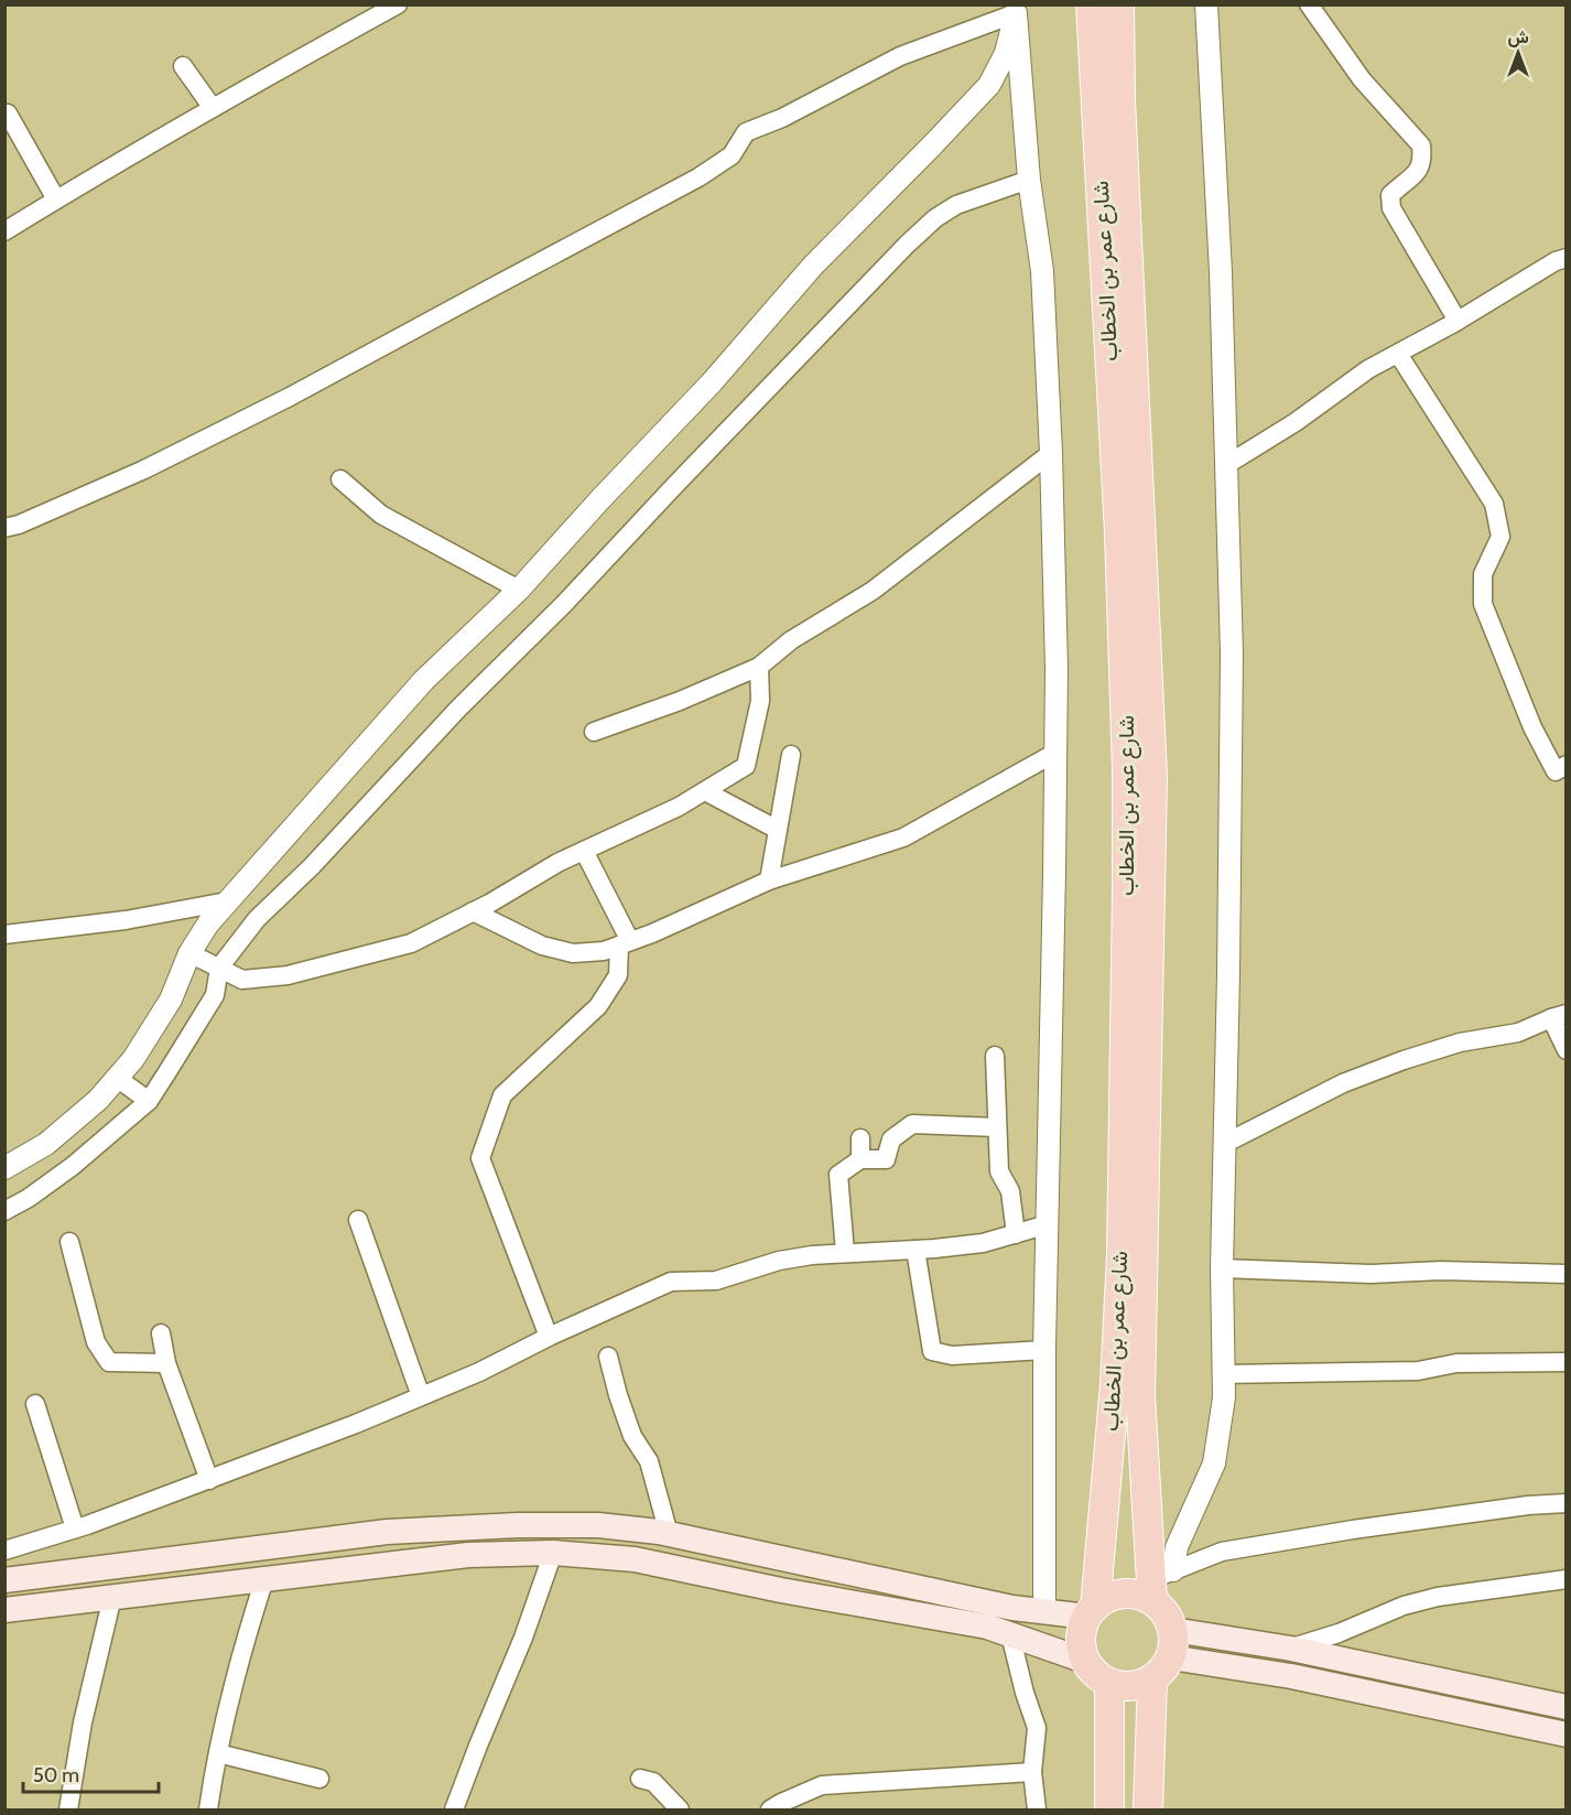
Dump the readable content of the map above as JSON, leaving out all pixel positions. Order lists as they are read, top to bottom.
{
  "streets": {
    "main road": ["شارع عمر بن الخطاب"]
  },
  "scale_bar": "50 m",
  "north": "top"
}
